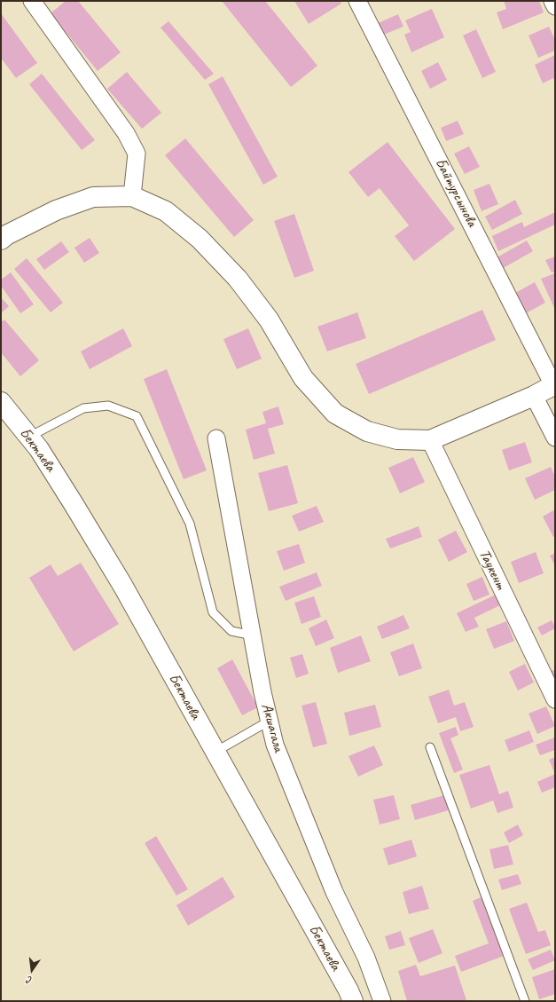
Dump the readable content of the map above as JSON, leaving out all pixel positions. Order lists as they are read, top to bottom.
{
  "streets": {
    "street": [
      "Байтурсынова",
      "Бектаева",
      "Таукент",
      "Акшагала"
    ]
  },
  "north": "bottom"
}
